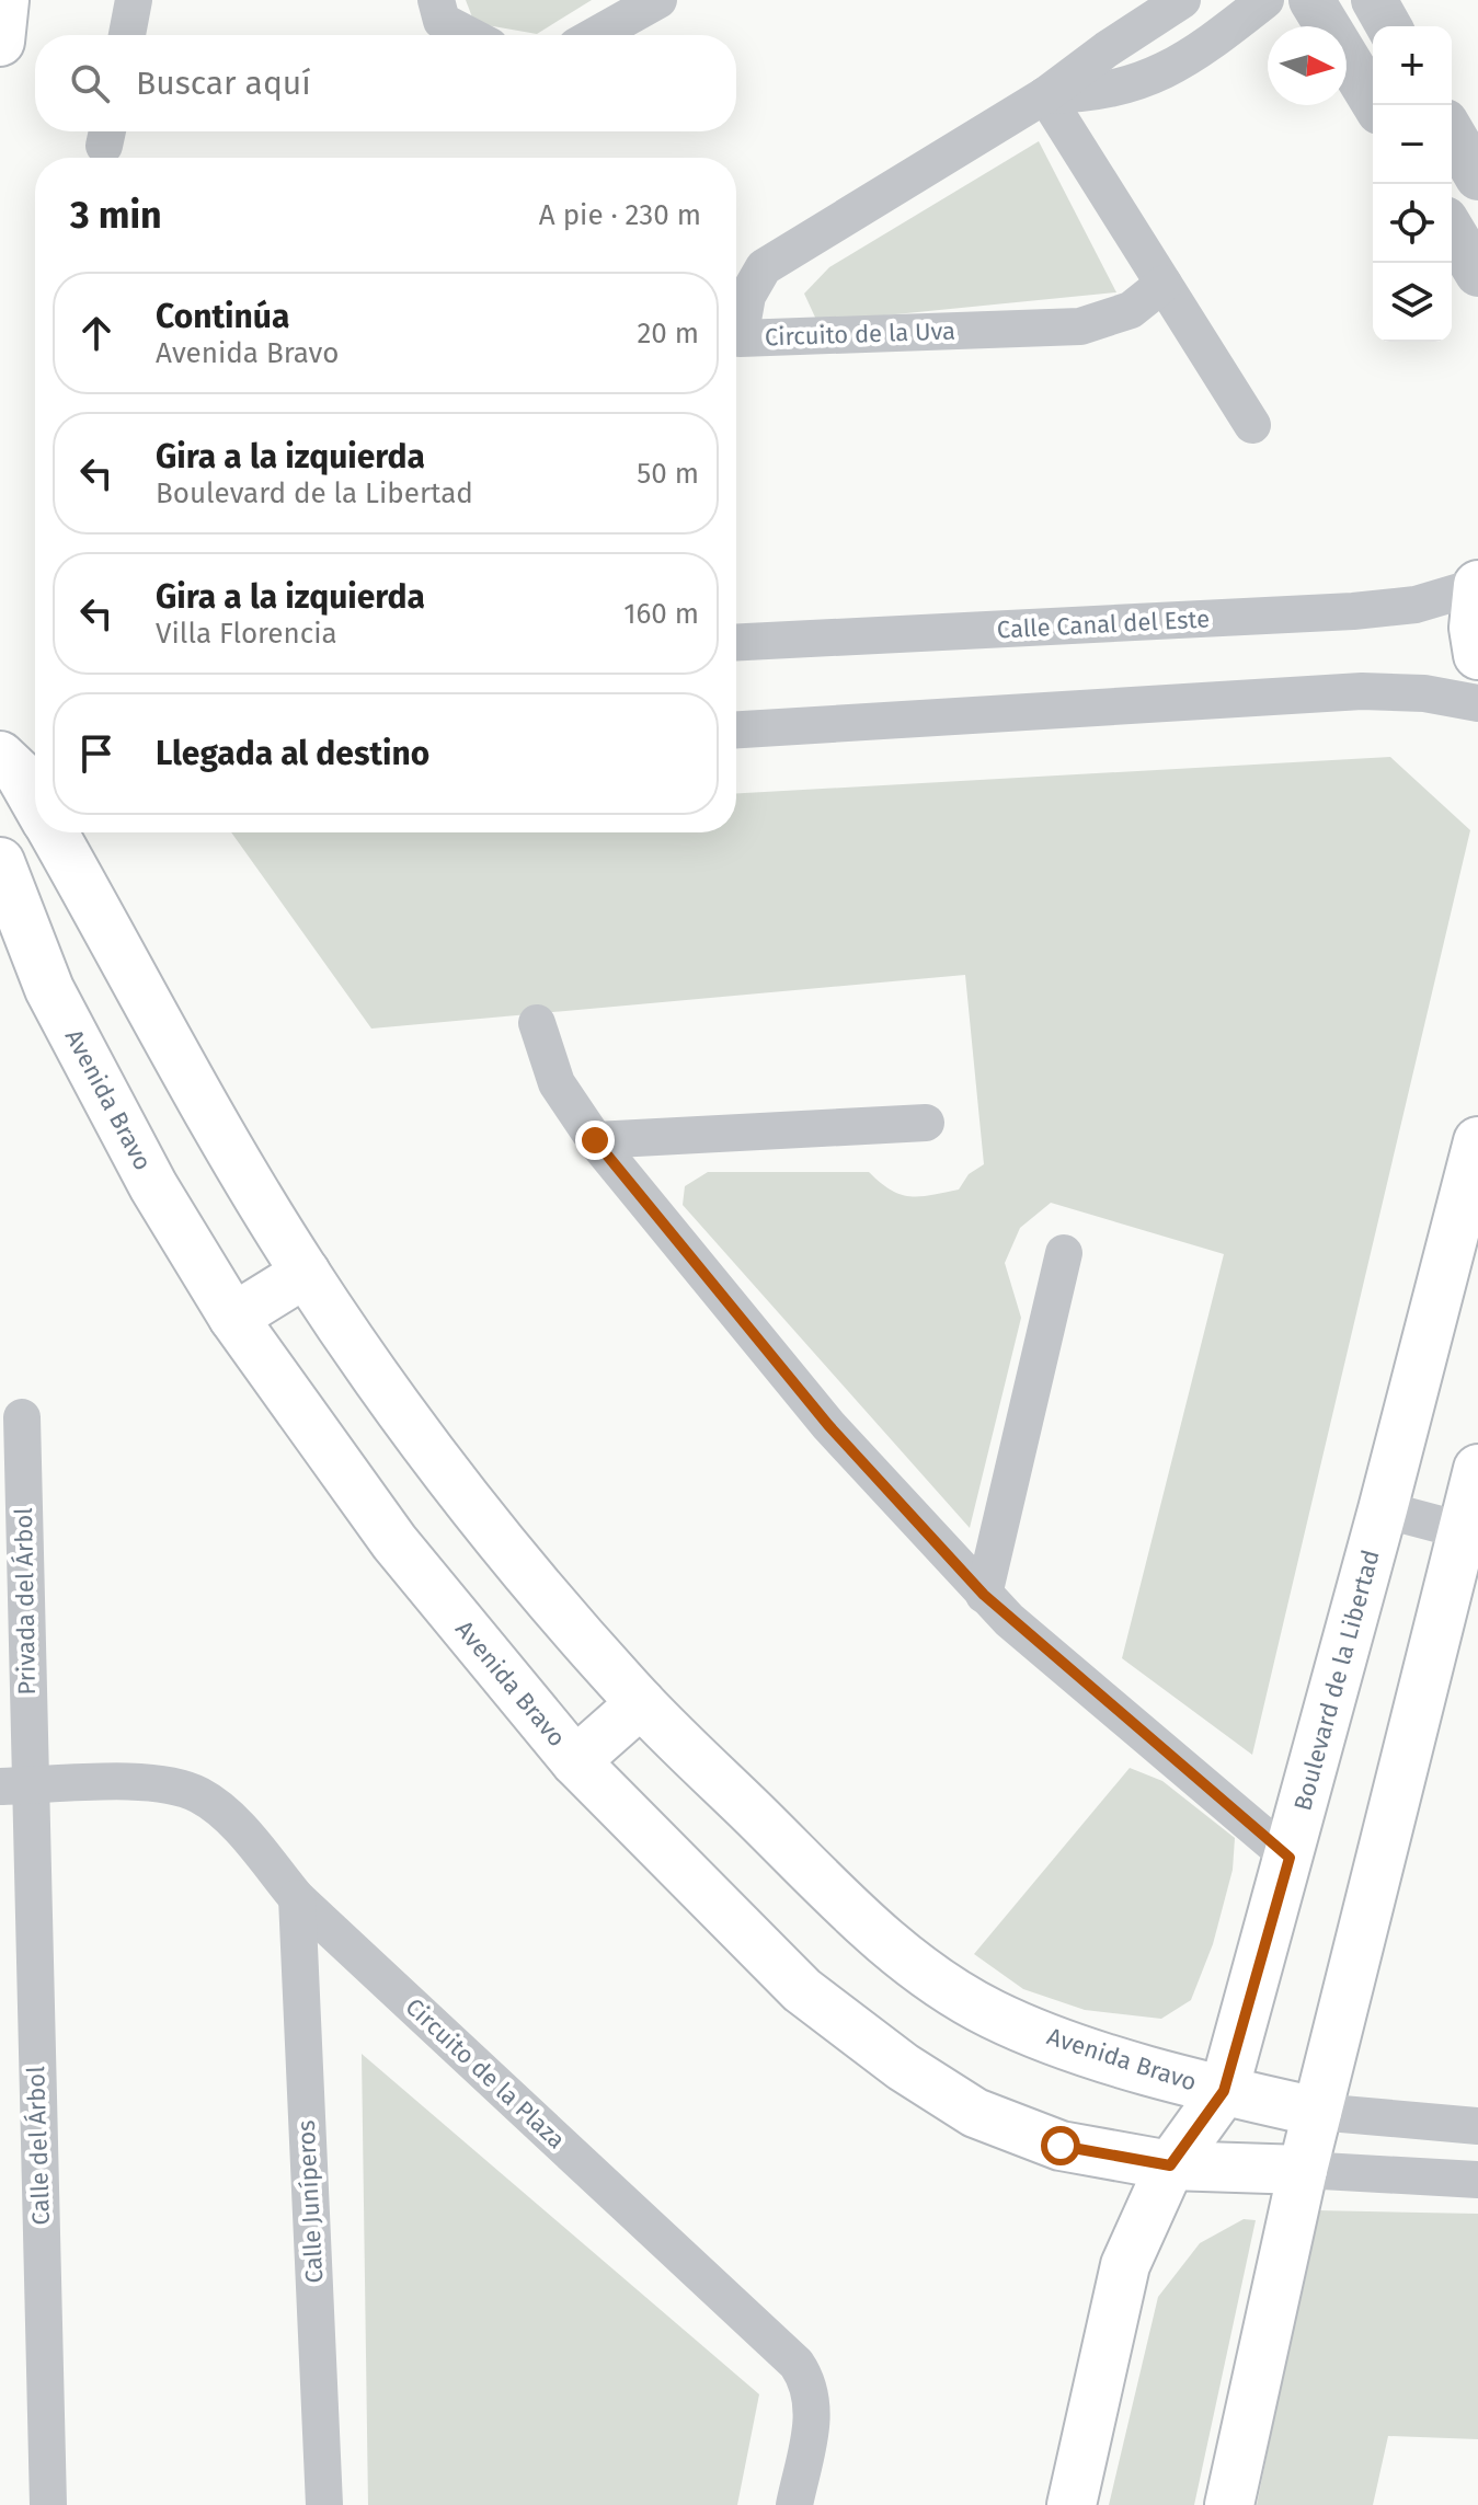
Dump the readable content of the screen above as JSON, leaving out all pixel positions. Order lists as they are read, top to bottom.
{
  "streets": {
    "main road": ["Avenida Bravo", "Boulevard de la Libertad"],
    "street": [
      "Circuito de la Uva",
      "Calle Canal del Este",
      "Privada del Árbol",
      "Circuito de la Plaza",
      "Calle del Árbol",
      "Calle Juníperos"
    ]
  },
  "crossings": [
    ["Avenida Bravo", "Boulevard de la Libertad"],
    ["Privada del Árbol", "Circuito de la Plaza"],
    ["Privada del Árbol", "Calle del Árbol"],
    ["Circuito de la Plaza", "Calle del Árbol"],
    ["Circuito de la Plaza", "Calle Juníperos"]
  ],
  "north": "right",
  "page": {
    "map_buttons": ["+", "−"],
    "search": "Buscar aquí",
    "heading": ["3 min", "A pie · 230 m"],
    "list": [
      ["Continúa", "Avenida Bravo", "20 m"],
      ["Gira a la izquierda", "Boulevard de la Libertad", "50 m"],
      ["Gira a la izquierda", "Villa Florencia", "160 m"],
      "Llegada al destino"
    ]
  }
}
